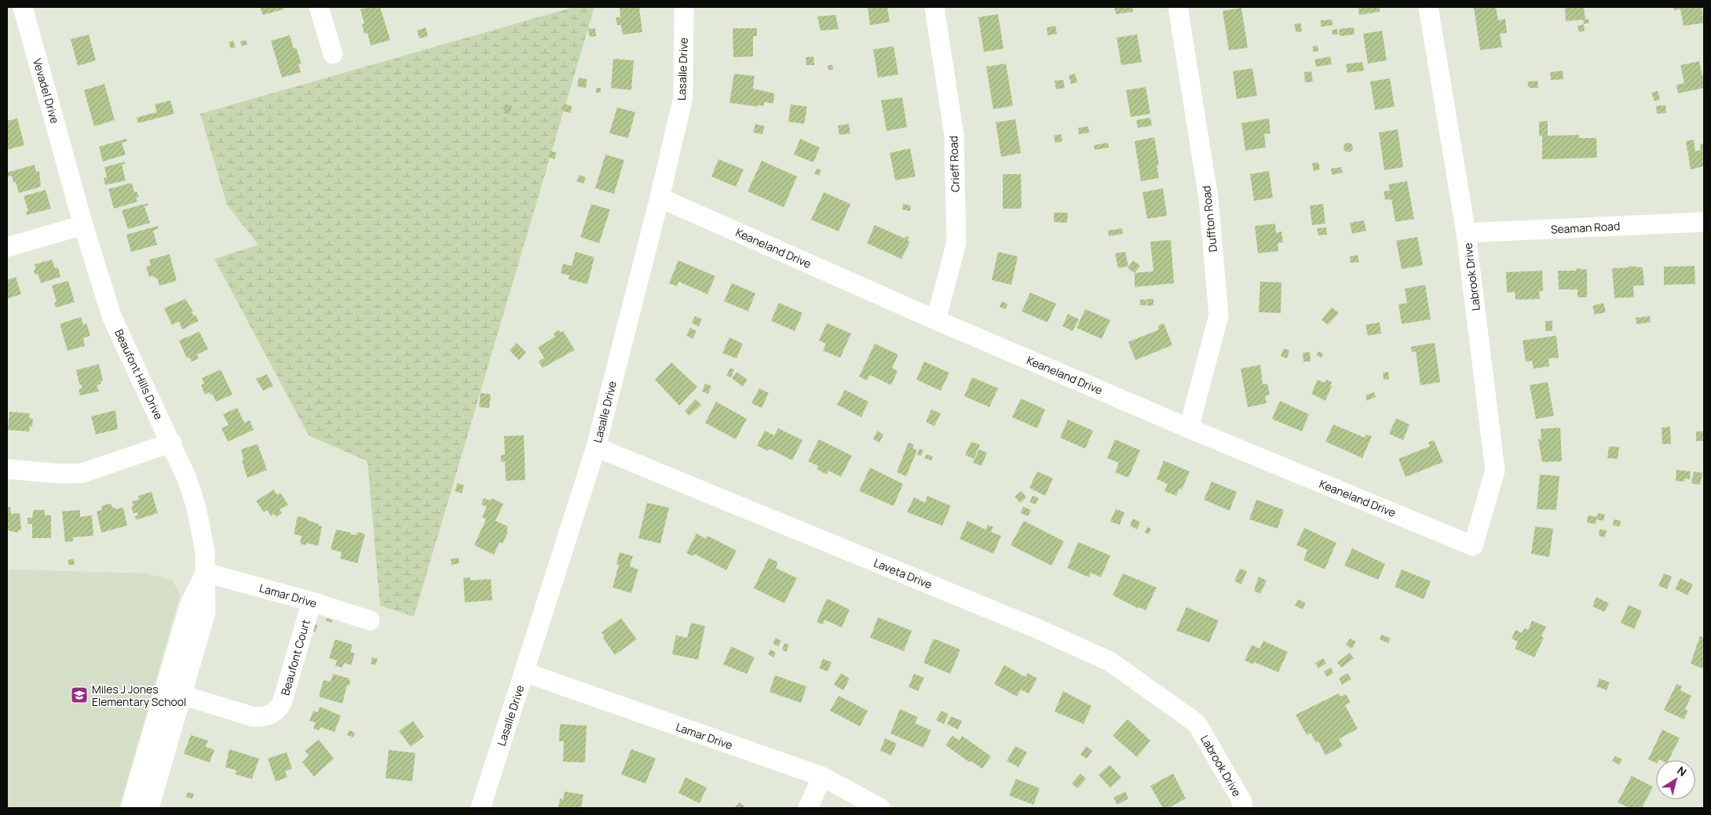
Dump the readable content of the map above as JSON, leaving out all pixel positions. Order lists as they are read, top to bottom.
{
  "streets": {
    "street": [
      "Lasalle Drive",
      "Vevadel Drive",
      "Crieff Road",
      "Duffton Road",
      "Seaman Road",
      "Keaneland Drive",
      "Labrook Drive",
      "Beaufont Hills Drive",
      "Laveta Drive",
      "Lamar Drive",
      "Beaufont Court"
    ]
  },
  "crossings": [
    ["Lasalle Drive", "Keaneland Drive"],
    ["Lasalle Drive", "Laveta Drive"],
    ["Lasalle Drive", "Lamar Drive"],
    ["Vevadel Drive", "Beaufont Hills Drive"],
    ["Crieff Road", "Keaneland Drive"],
    ["Duffton Road", "Keaneland Drive"],
    ["Seaman Road", "Labrook Drive"],
    ["Keaneland Drive", "Labrook Drive"],
    ["Labrook Drive", "Laveta Drive"],
    ["Beaufont Hills Drive", "Lamar Drive"],
    ["Beaufont Hills Drive", "Beaufont Court"],
    ["Lamar Drive", "Beaufont Court"]
  ],
  "places": {
    "school or university": ["Miles J Jones Elementary School"]
  },
  "north": "top right"
}
